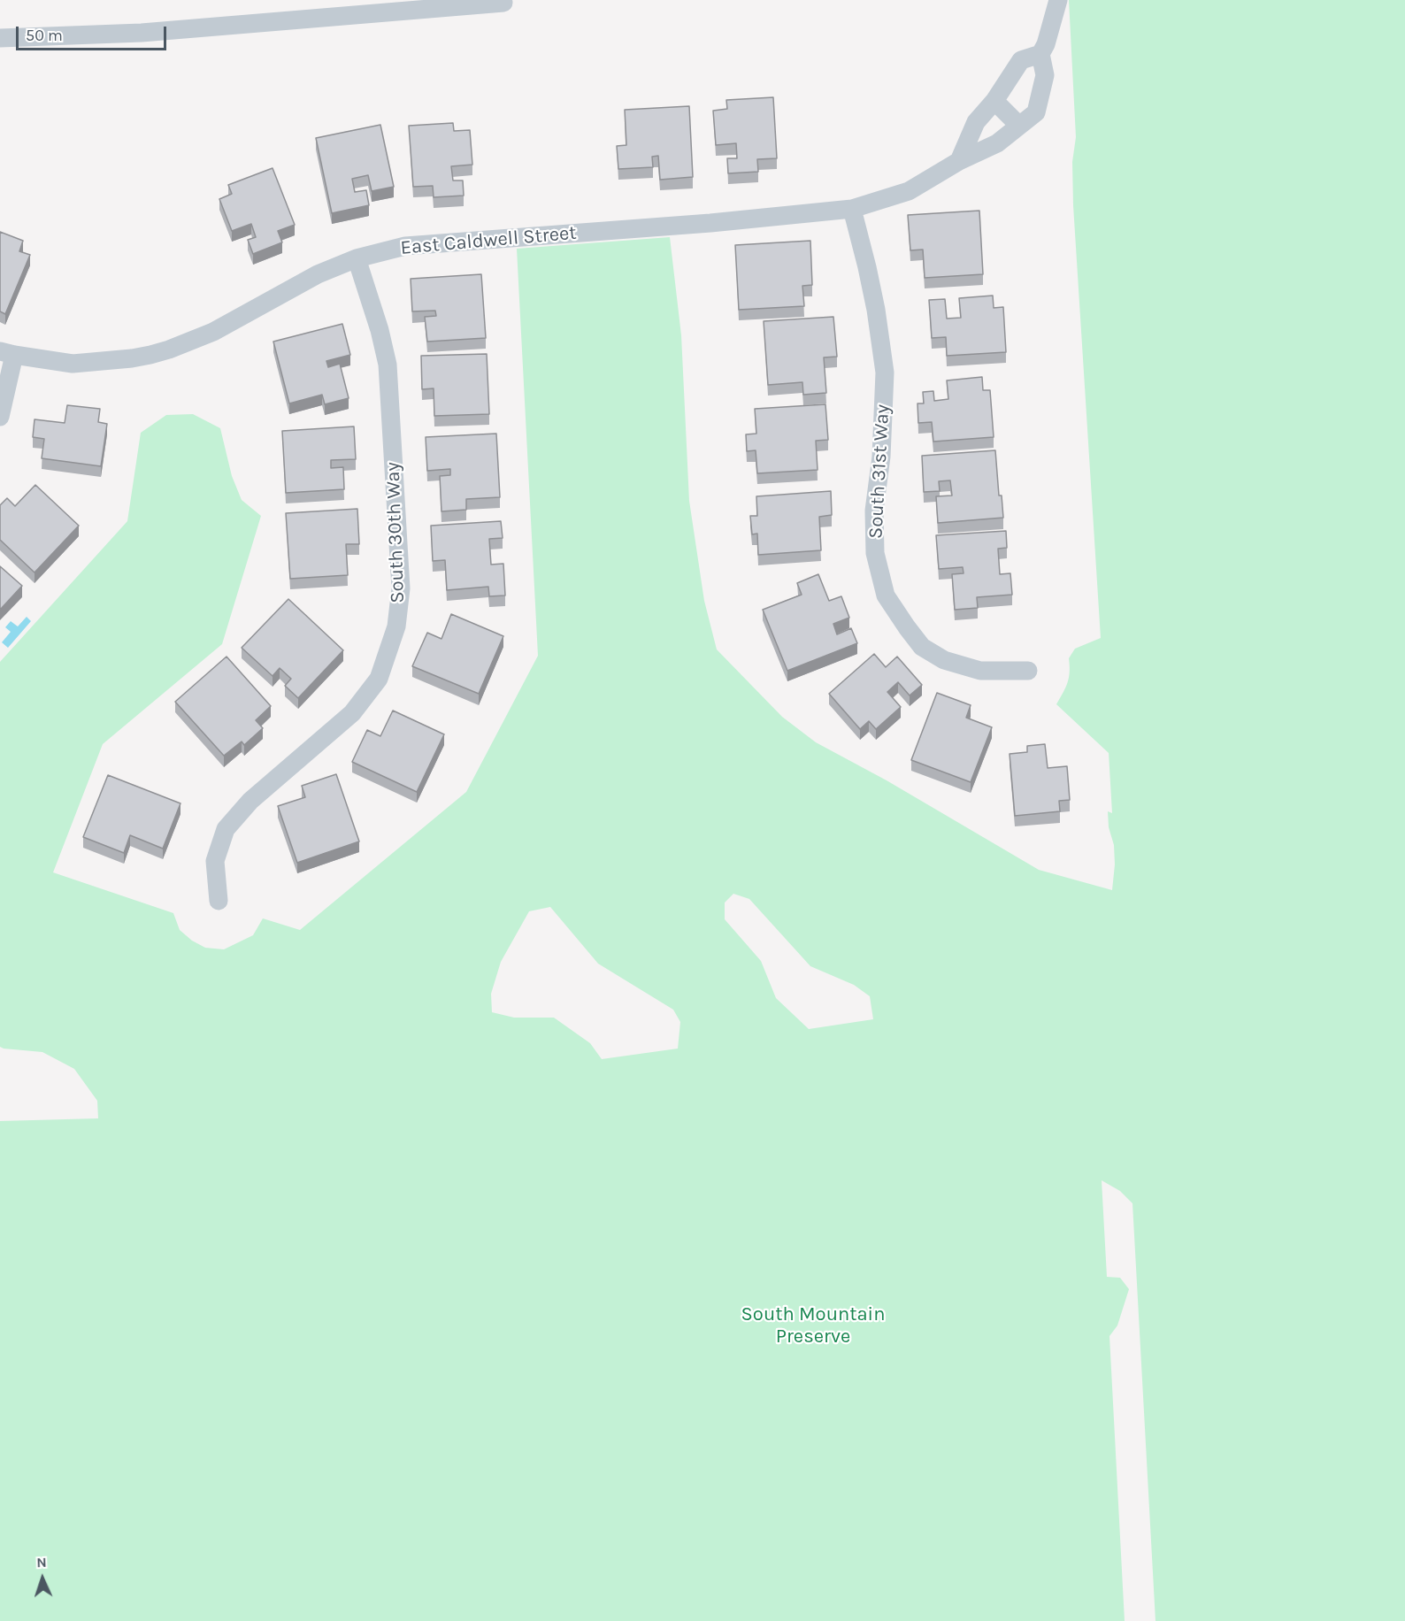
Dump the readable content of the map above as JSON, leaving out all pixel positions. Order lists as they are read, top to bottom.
{
  "streets": {
    "street": ["East Caldwell Street", "South 31st Way", "South 30th Way"]
  },
  "crossings": [
    ["East Caldwell Street", "South 31st Way"],
    ["East Caldwell Street", "South 30th Way"]
  ],
  "parks": ["South Mountain Preserve"],
  "scale_bar": "50 m",
  "north": "top"
}
